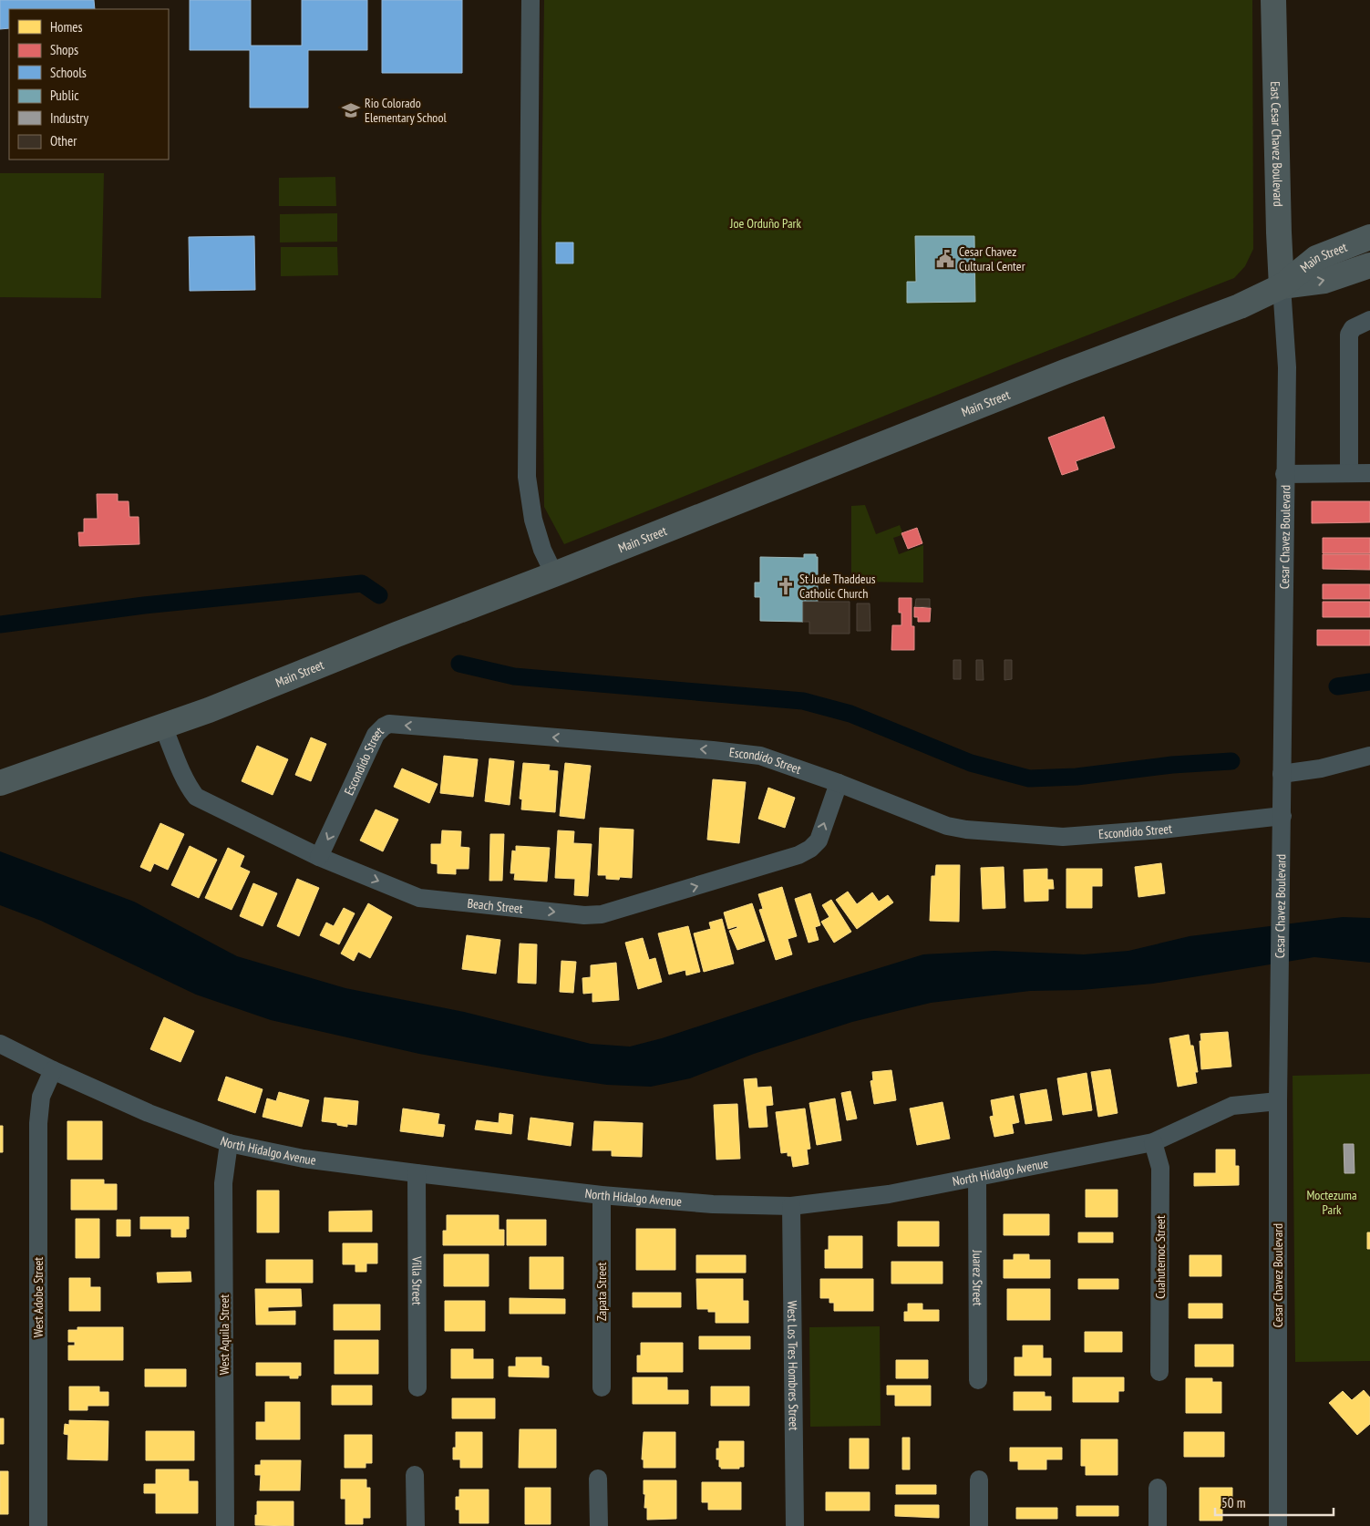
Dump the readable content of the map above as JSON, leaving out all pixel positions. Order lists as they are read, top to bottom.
{
  "streets": {
    "highway": ["East Cesar Chavez Boulevard", "Main Street"],
    "street": [
      "Cesar Chavez Boulevard",
      "Escondido Street",
      "Beach Street",
      "North Hidalgo Avenue",
      "Cuahutemoc Street",
      "Juarez Street",
      "Villa Street",
      "Zapata Street",
      "West Adobe Street",
      "West Aquila Street",
      "West Los Tres Hombres Street"
    ]
  },
  "crossings": [
    ["East Cesar Chavez Boulevard", "Main Street"],
    ["East Cesar Chavez Boulevard", "Cesar Chavez Boulevard"],
    ["Main Street", "Cesar Chavez Boulevard"],
    ["Main Street", "Beach Street"],
    ["Cesar Chavez Boulevard", "Escondido Street"],
    ["Cesar Chavez Boulevard", "North Hidalgo Avenue"],
    ["Escondido Street", "Beach Street"],
    ["North Hidalgo Avenue", "Cuahutemoc Street"],
    ["North Hidalgo Avenue", "Juarez Street"],
    ["North Hidalgo Avenue", "Villa Street"],
    ["North Hidalgo Avenue", "Zapata Street"],
    ["North Hidalgo Avenue", "West Adobe Street"],
    ["North Hidalgo Avenue", "West Aquila Street"],
    ["North Hidalgo Avenue", "West Los Tres Hombres Street"]
  ],
  "one_way": ["Escondido Street", "Beach Street"],
  "parks": ["Joe Orduño Park", "Moctezuma Park"],
  "places": {
    "school or university": ["Rio Colorado Elementary School"],
    "public building": ["Cesar Chavez Cultural Center"],
    "church": ["St Jude Thaddeus Catholic Church"]
  },
  "legend": [
    "Homes",
    "Shops",
    "Schools",
    "Public",
    "Industry",
    "Other"
  ],
  "scale_bar": "50 m"
}
